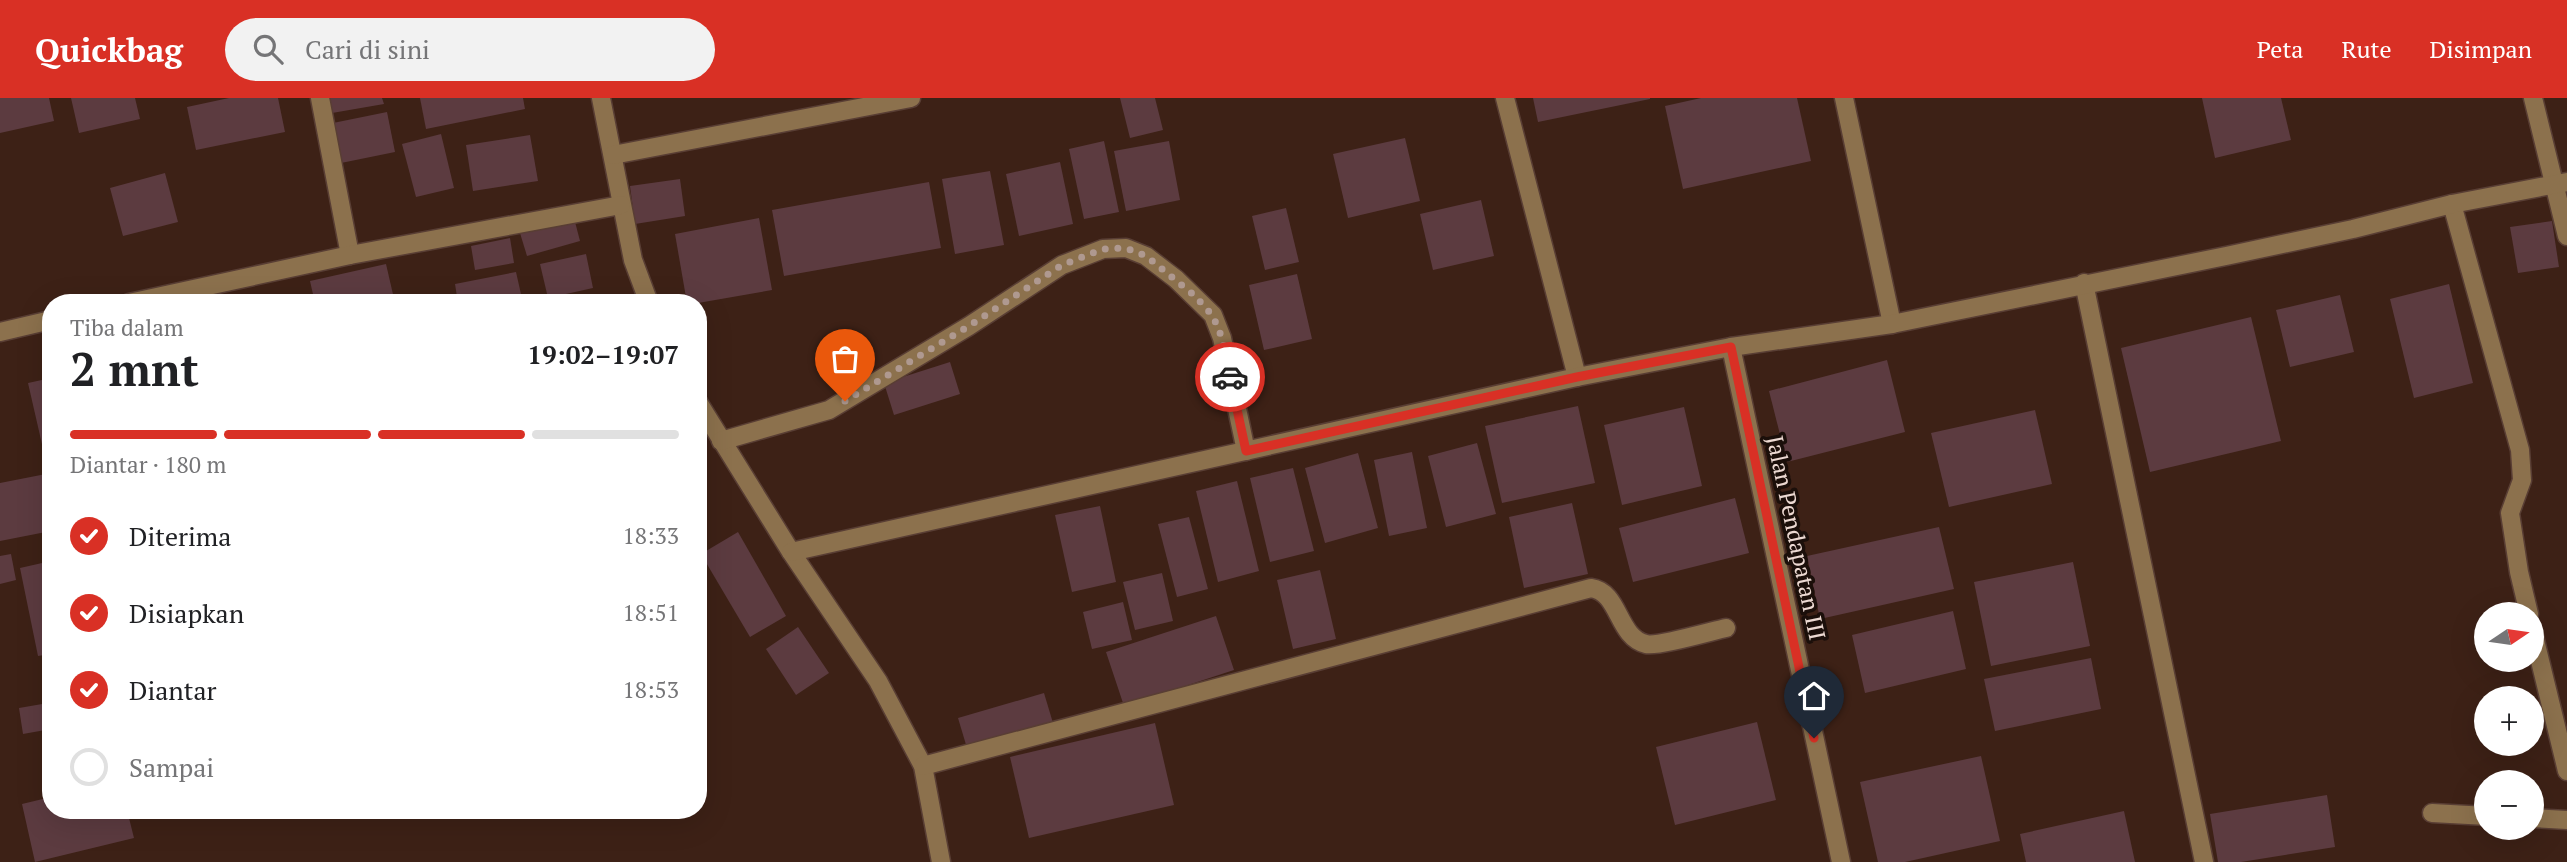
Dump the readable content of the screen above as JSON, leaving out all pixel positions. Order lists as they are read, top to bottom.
{
  "streets": {
    "street": ["Jalan Pendapatan III"]
  },
  "north": "right",
  "page": {
    "header": "Quickbag",
    "search": "Cari di sini",
    "nav": ["Peta", "Rute", "Disimpan"],
    "heading": ["2 mnt", "Tiba dalam", "19:02–19:07"],
    "bar": "Diantar · 180 m",
    "list": [
      ["Diterima", "18:33"],
      ["Disiapkan", "18:51"],
      ["Diantar", "18:53"],
      "Sampai"
    ],
    "map_buttons": ["+", "−"]
  }
}
